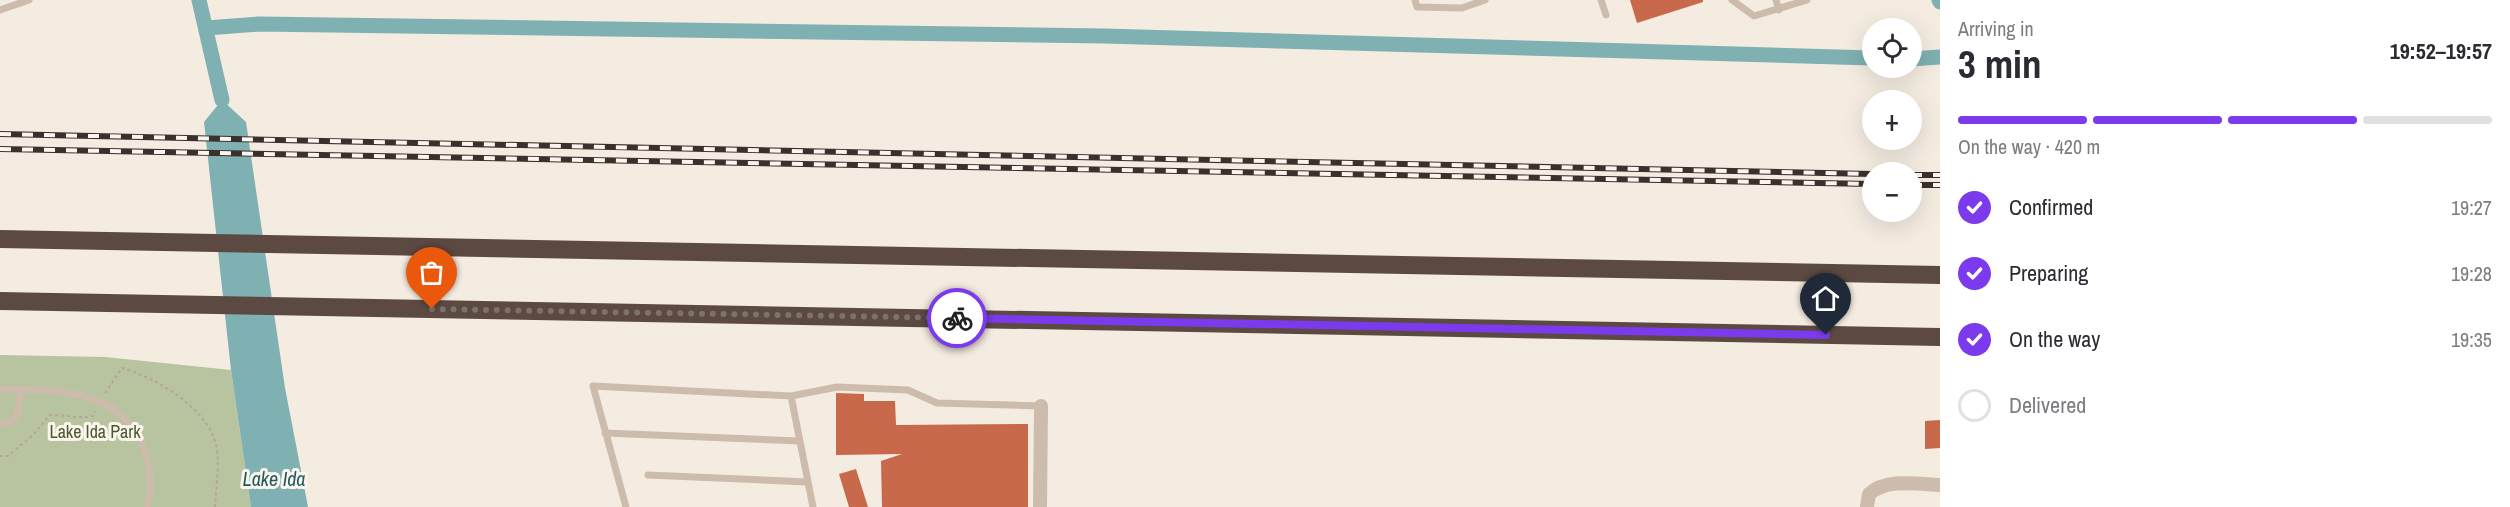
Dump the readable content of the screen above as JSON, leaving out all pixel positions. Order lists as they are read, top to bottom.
{
  "water": ["Lake Ida"],
  "parks": ["Lake Ida Park"],
  "page": {
    "heading": ["3 min", "Arriving in", "19:52–19:57"],
    "map_buttons": ["+", "−"],
    "bar": "On the way · 420 m",
    "list": [
      ["Confirmed", "19:27"],
      ["Preparing", "19:28"],
      ["On the way", "19:35"],
      "Delivered"
    ]
  }
}
